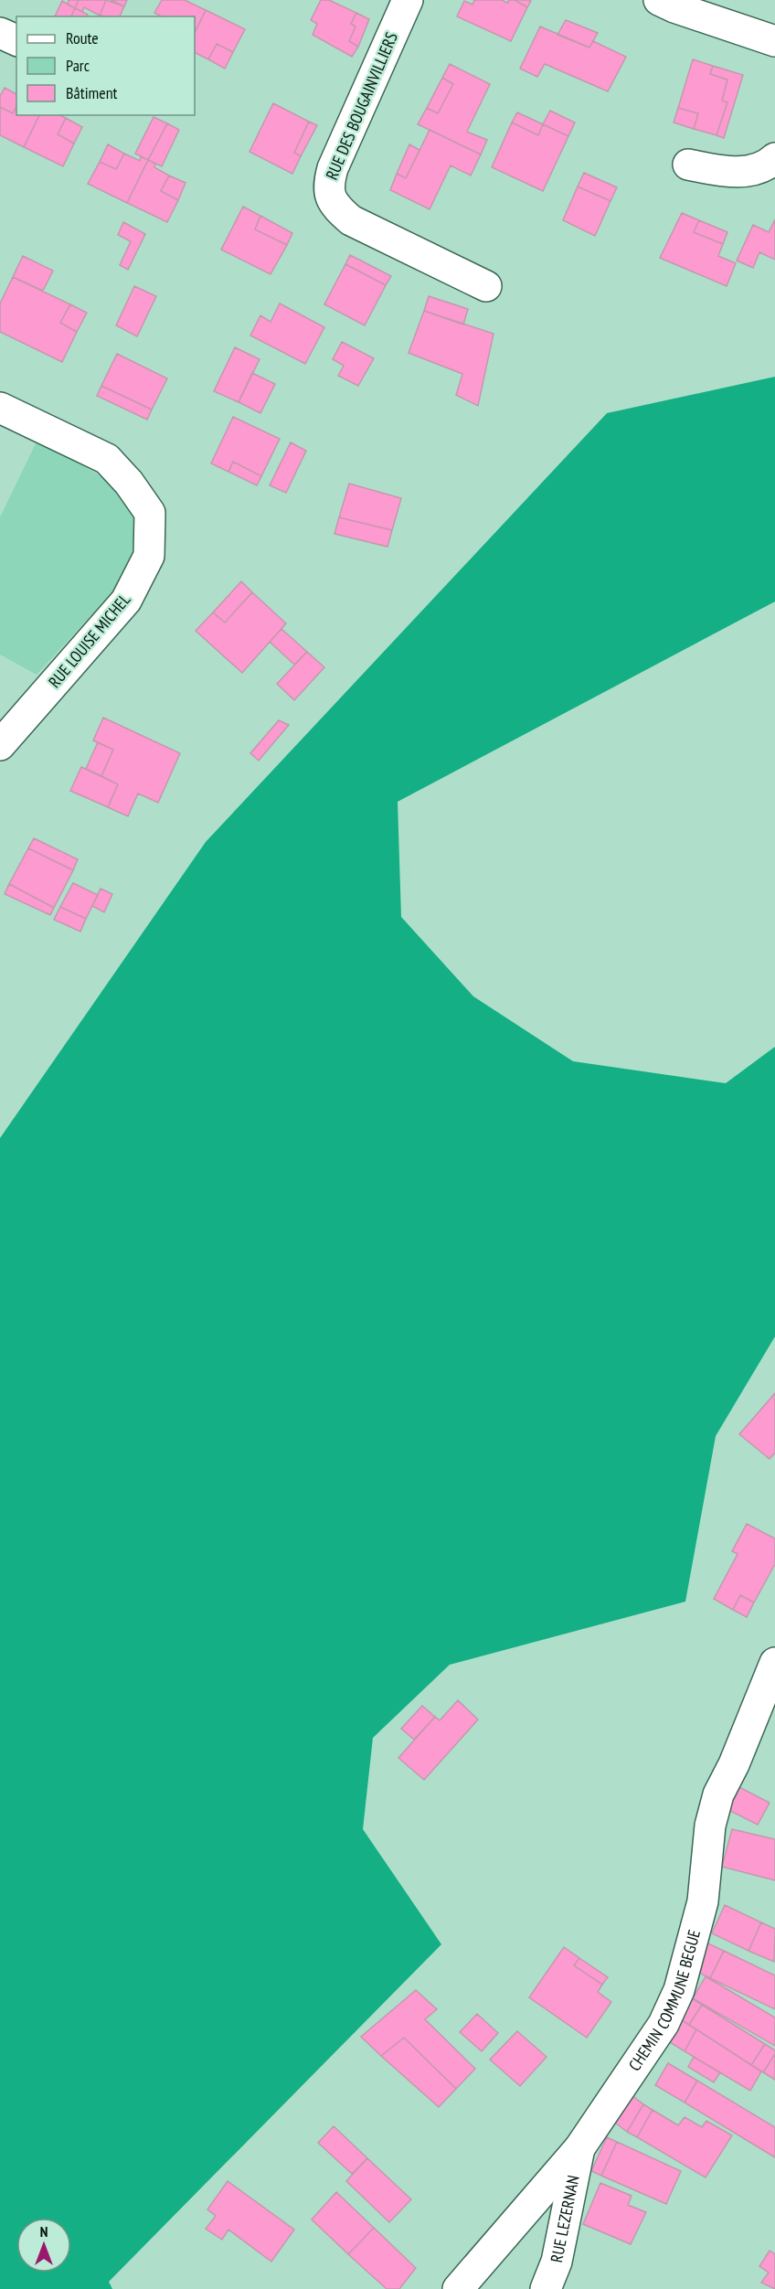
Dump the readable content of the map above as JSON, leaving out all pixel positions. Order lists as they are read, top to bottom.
{
  "streets": {
    "street": [
      "RUE DES BOUGAINVILLIERS",
      "RUE LOUISE MICHEL",
      "CHEMIN COMMUNE BEGUE",
      "RUE LEZERNAN"
    ]
  },
  "crossings": [
    ["CHEMIN COMMUNE BEGUE", "RUE LEZERNAN"]
  ],
  "legend": ["Route", "Parc", "Bâtiment"],
  "north": "top"
}
